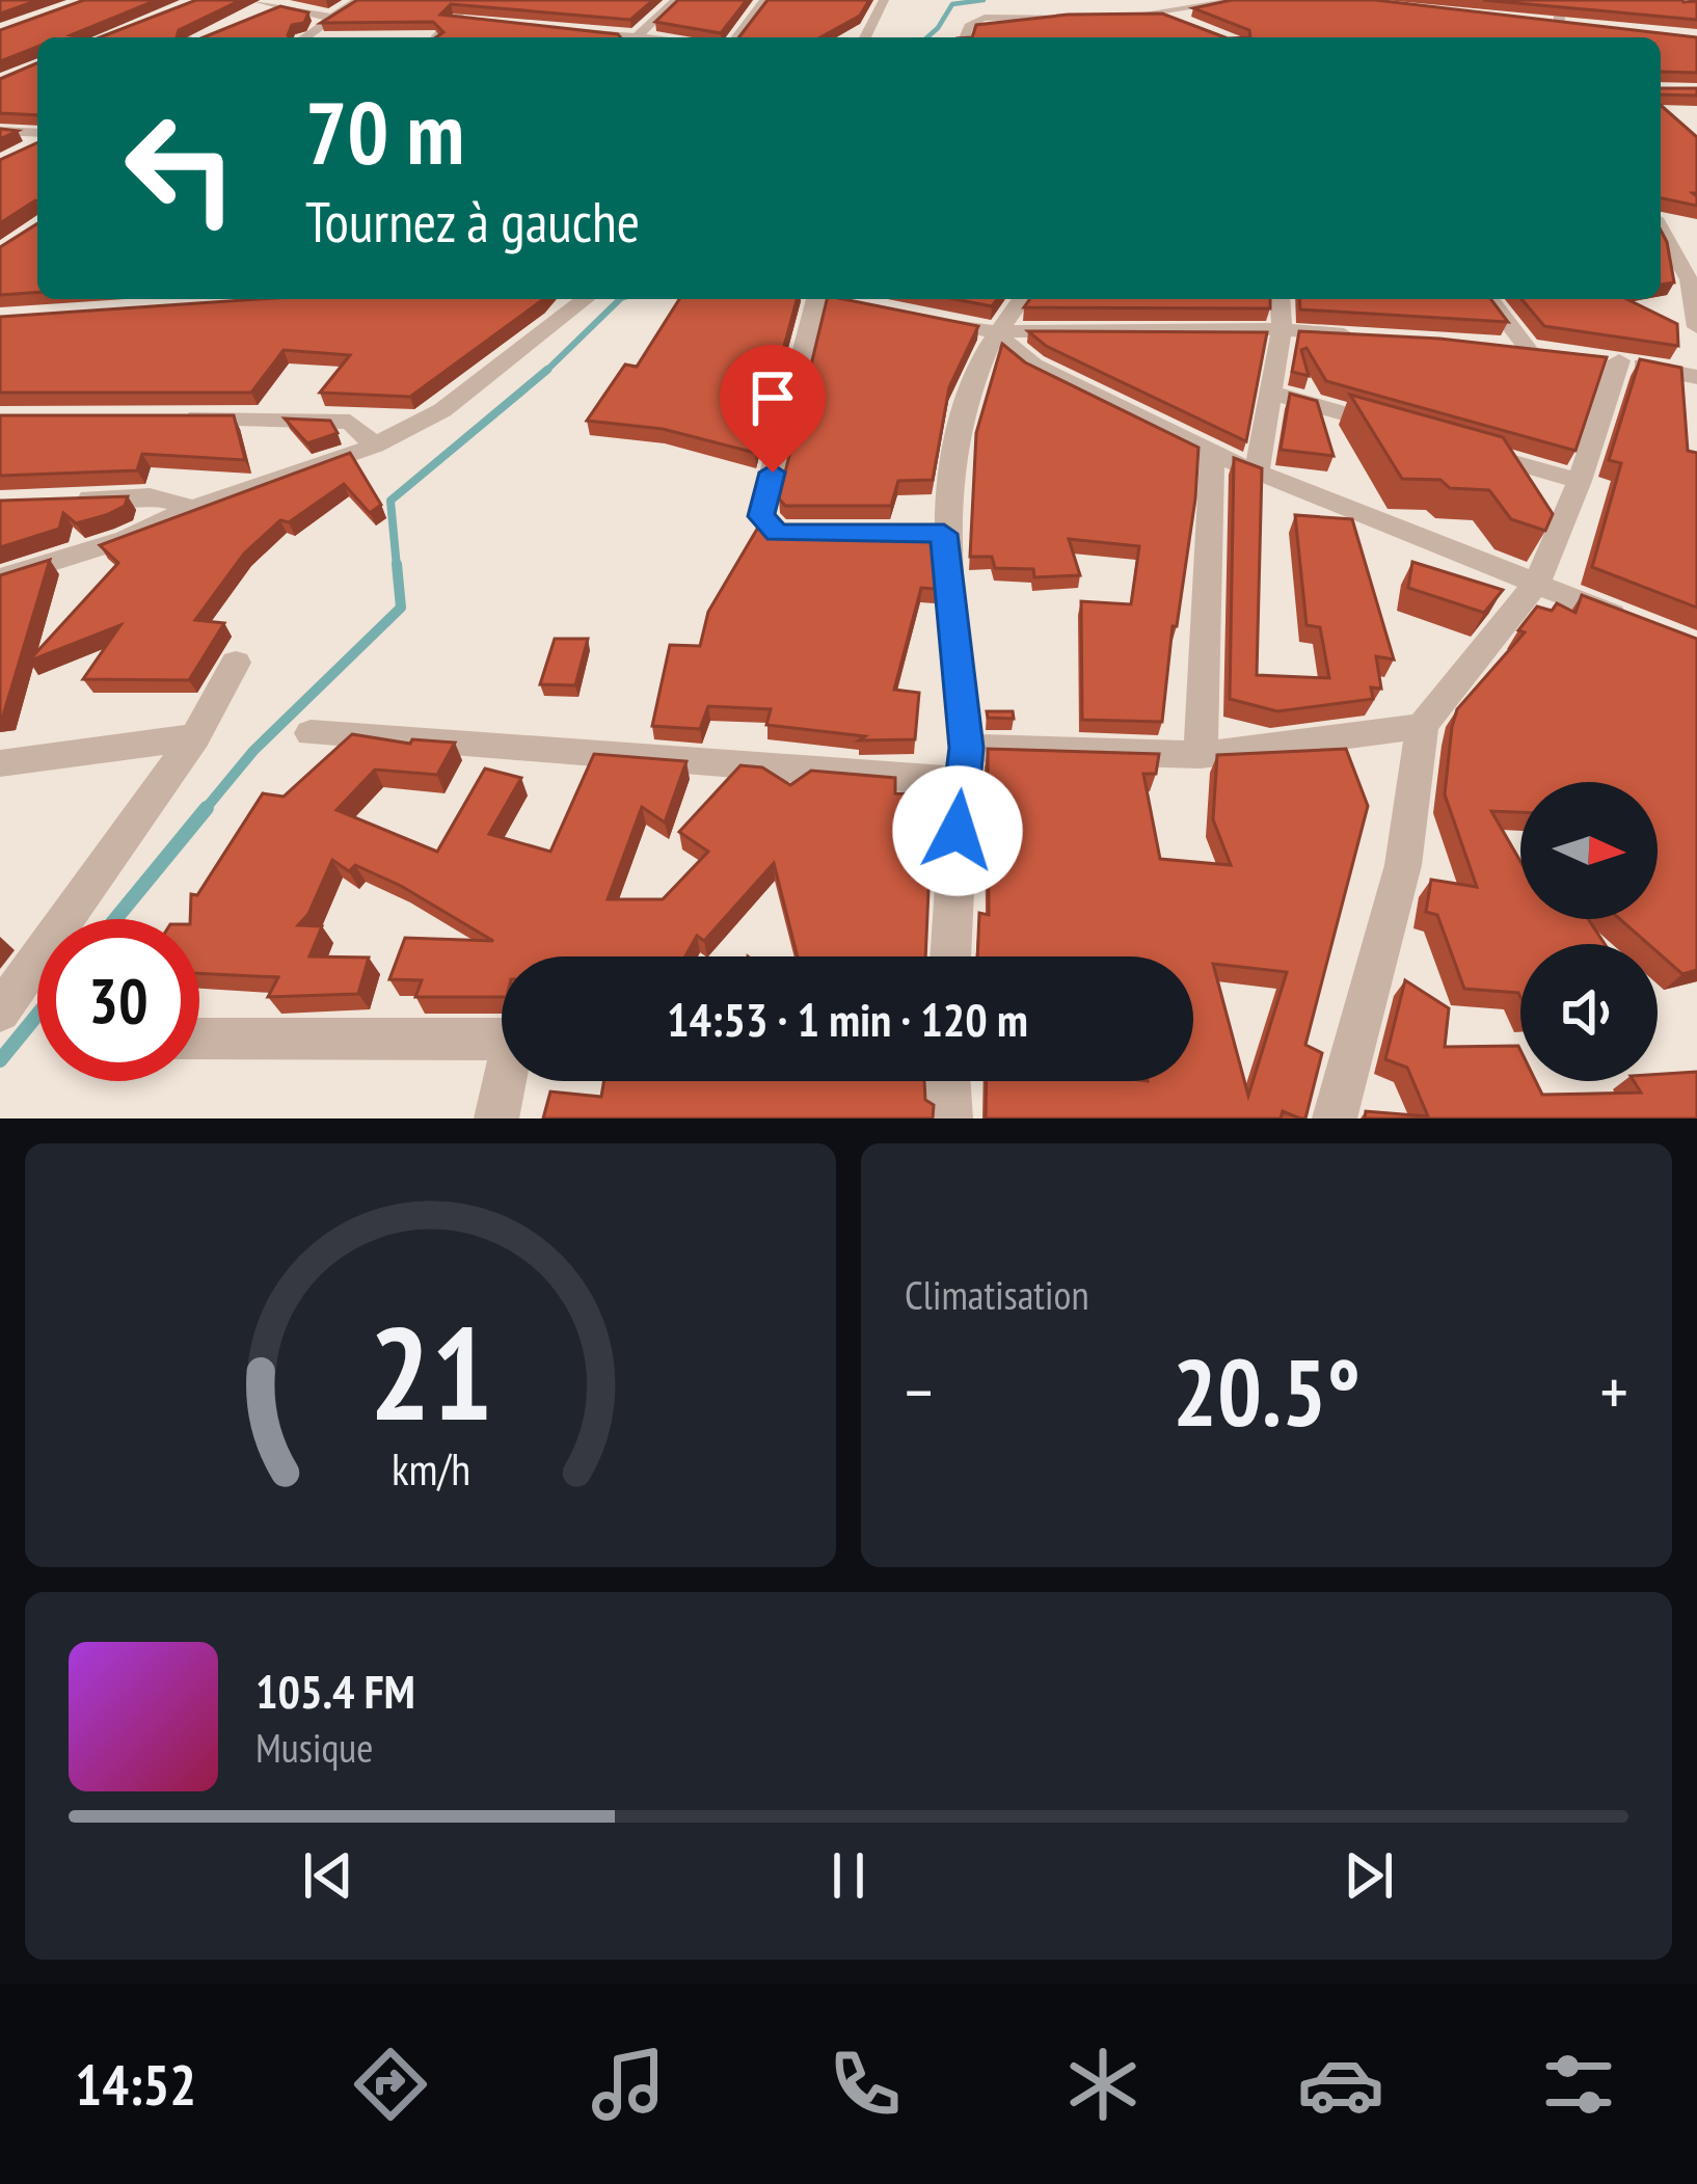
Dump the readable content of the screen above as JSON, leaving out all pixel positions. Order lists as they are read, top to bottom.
{
  "north": "right",
  "page": {
    "turn": ["70 m", "Tournez à gauche"],
    "limit": "30",
    "trip": "14:53 · 1 min · 120 m",
    "tile": "Climatisation",
    "heat": ["−", "20.5°", "+"],
    "song": ["105.4 FM", "Musique"],
    "tabs": "14:52",
    "gauge": ["21", "km/h"]
  }
}
